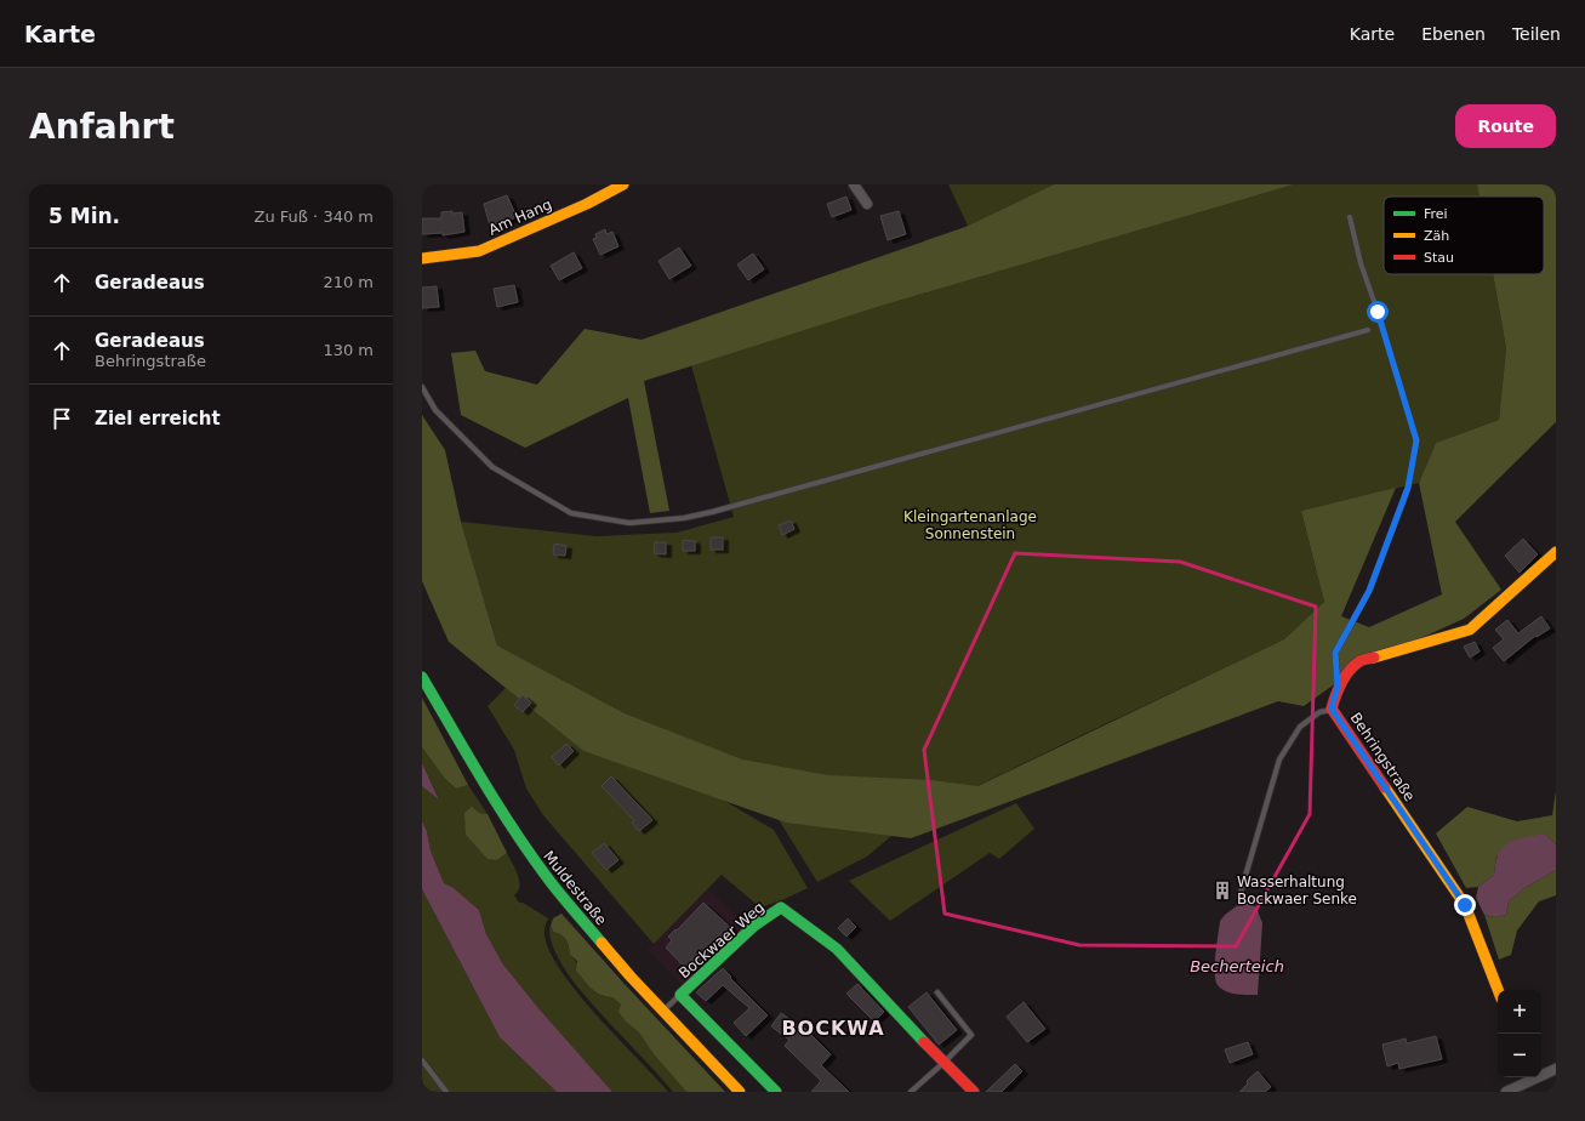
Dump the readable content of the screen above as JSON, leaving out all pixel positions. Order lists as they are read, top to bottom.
{
  "streets": {
    "street": [
      "Am Hang",
      "Behringstraße",
      "Muldestraße",
      "Bockwaer Weg"
    ]
  },
  "districts": ["BOCKWA"],
  "water": ["Becherteich"],
  "parks": ["Kleingartenanlage Sonnenstein"],
  "places": {
    "building": ["Wasserhaltung Bockwaer Senke"]
  },
  "legend": ["Frei", "Zäh", "Stau"],
  "page": {
    "header": "Karte",
    "nav": ["Karte", "Ebenen", "Teilen"],
    "buttons": "Route",
    "title": "Anfahrt",
    "heading": ["5 Min.", "Zu Fuß · 340 m"],
    "list": [
      ["Geradeaus", "210 m"],
      ["Geradeaus", "Behringstraße", "130 m"],
      "Ziel erreicht"
    ],
    "map_buttons": ["+", "−"]
  }
}
